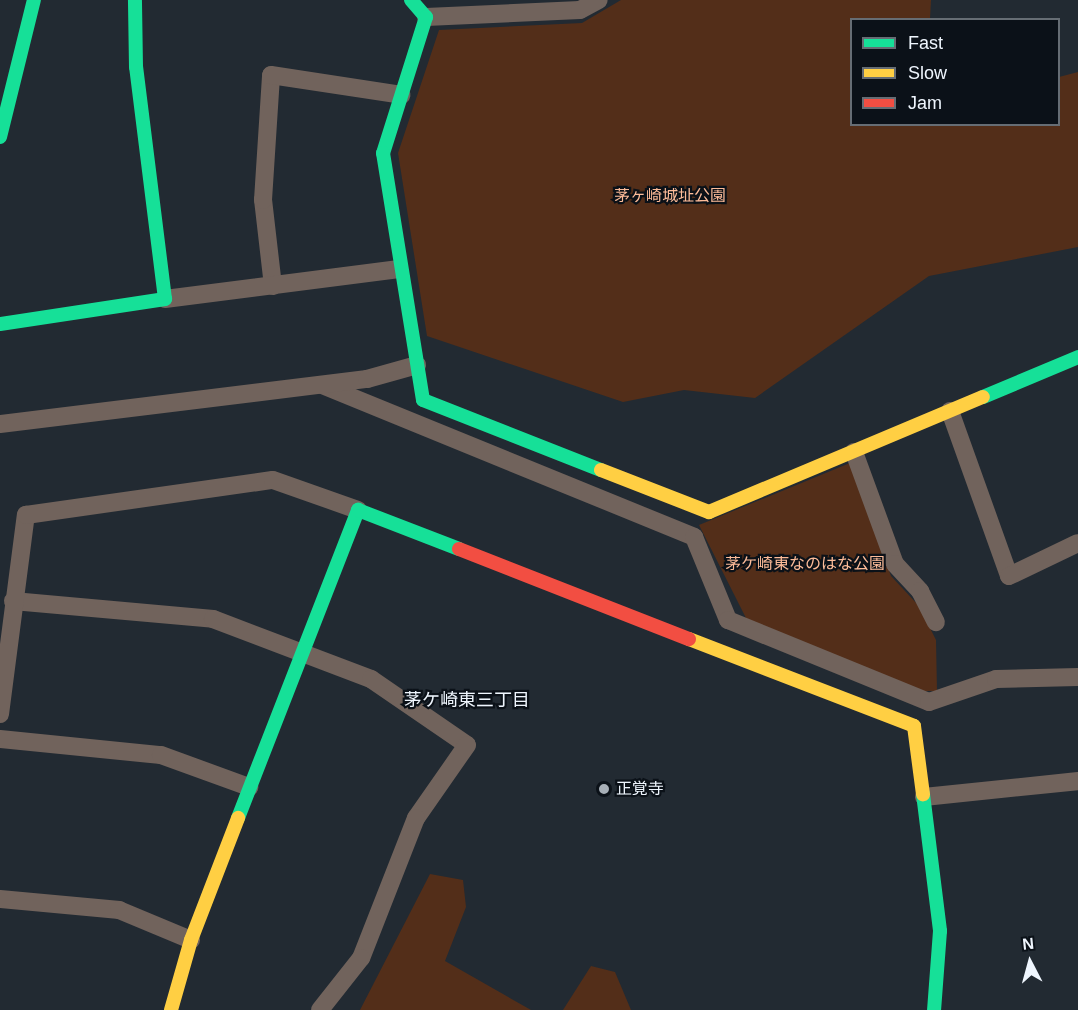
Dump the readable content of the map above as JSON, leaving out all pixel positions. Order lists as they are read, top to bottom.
{
  "districts": ["茅ケ崎東三丁目"],
  "parks": ["茅ヶ崎城址公園", "茅ケ崎東なのはな公園"],
  "places": ["正覚寺"],
  "legend": ["Fast", "Slow", "Jam"],
  "north": "top"
}
